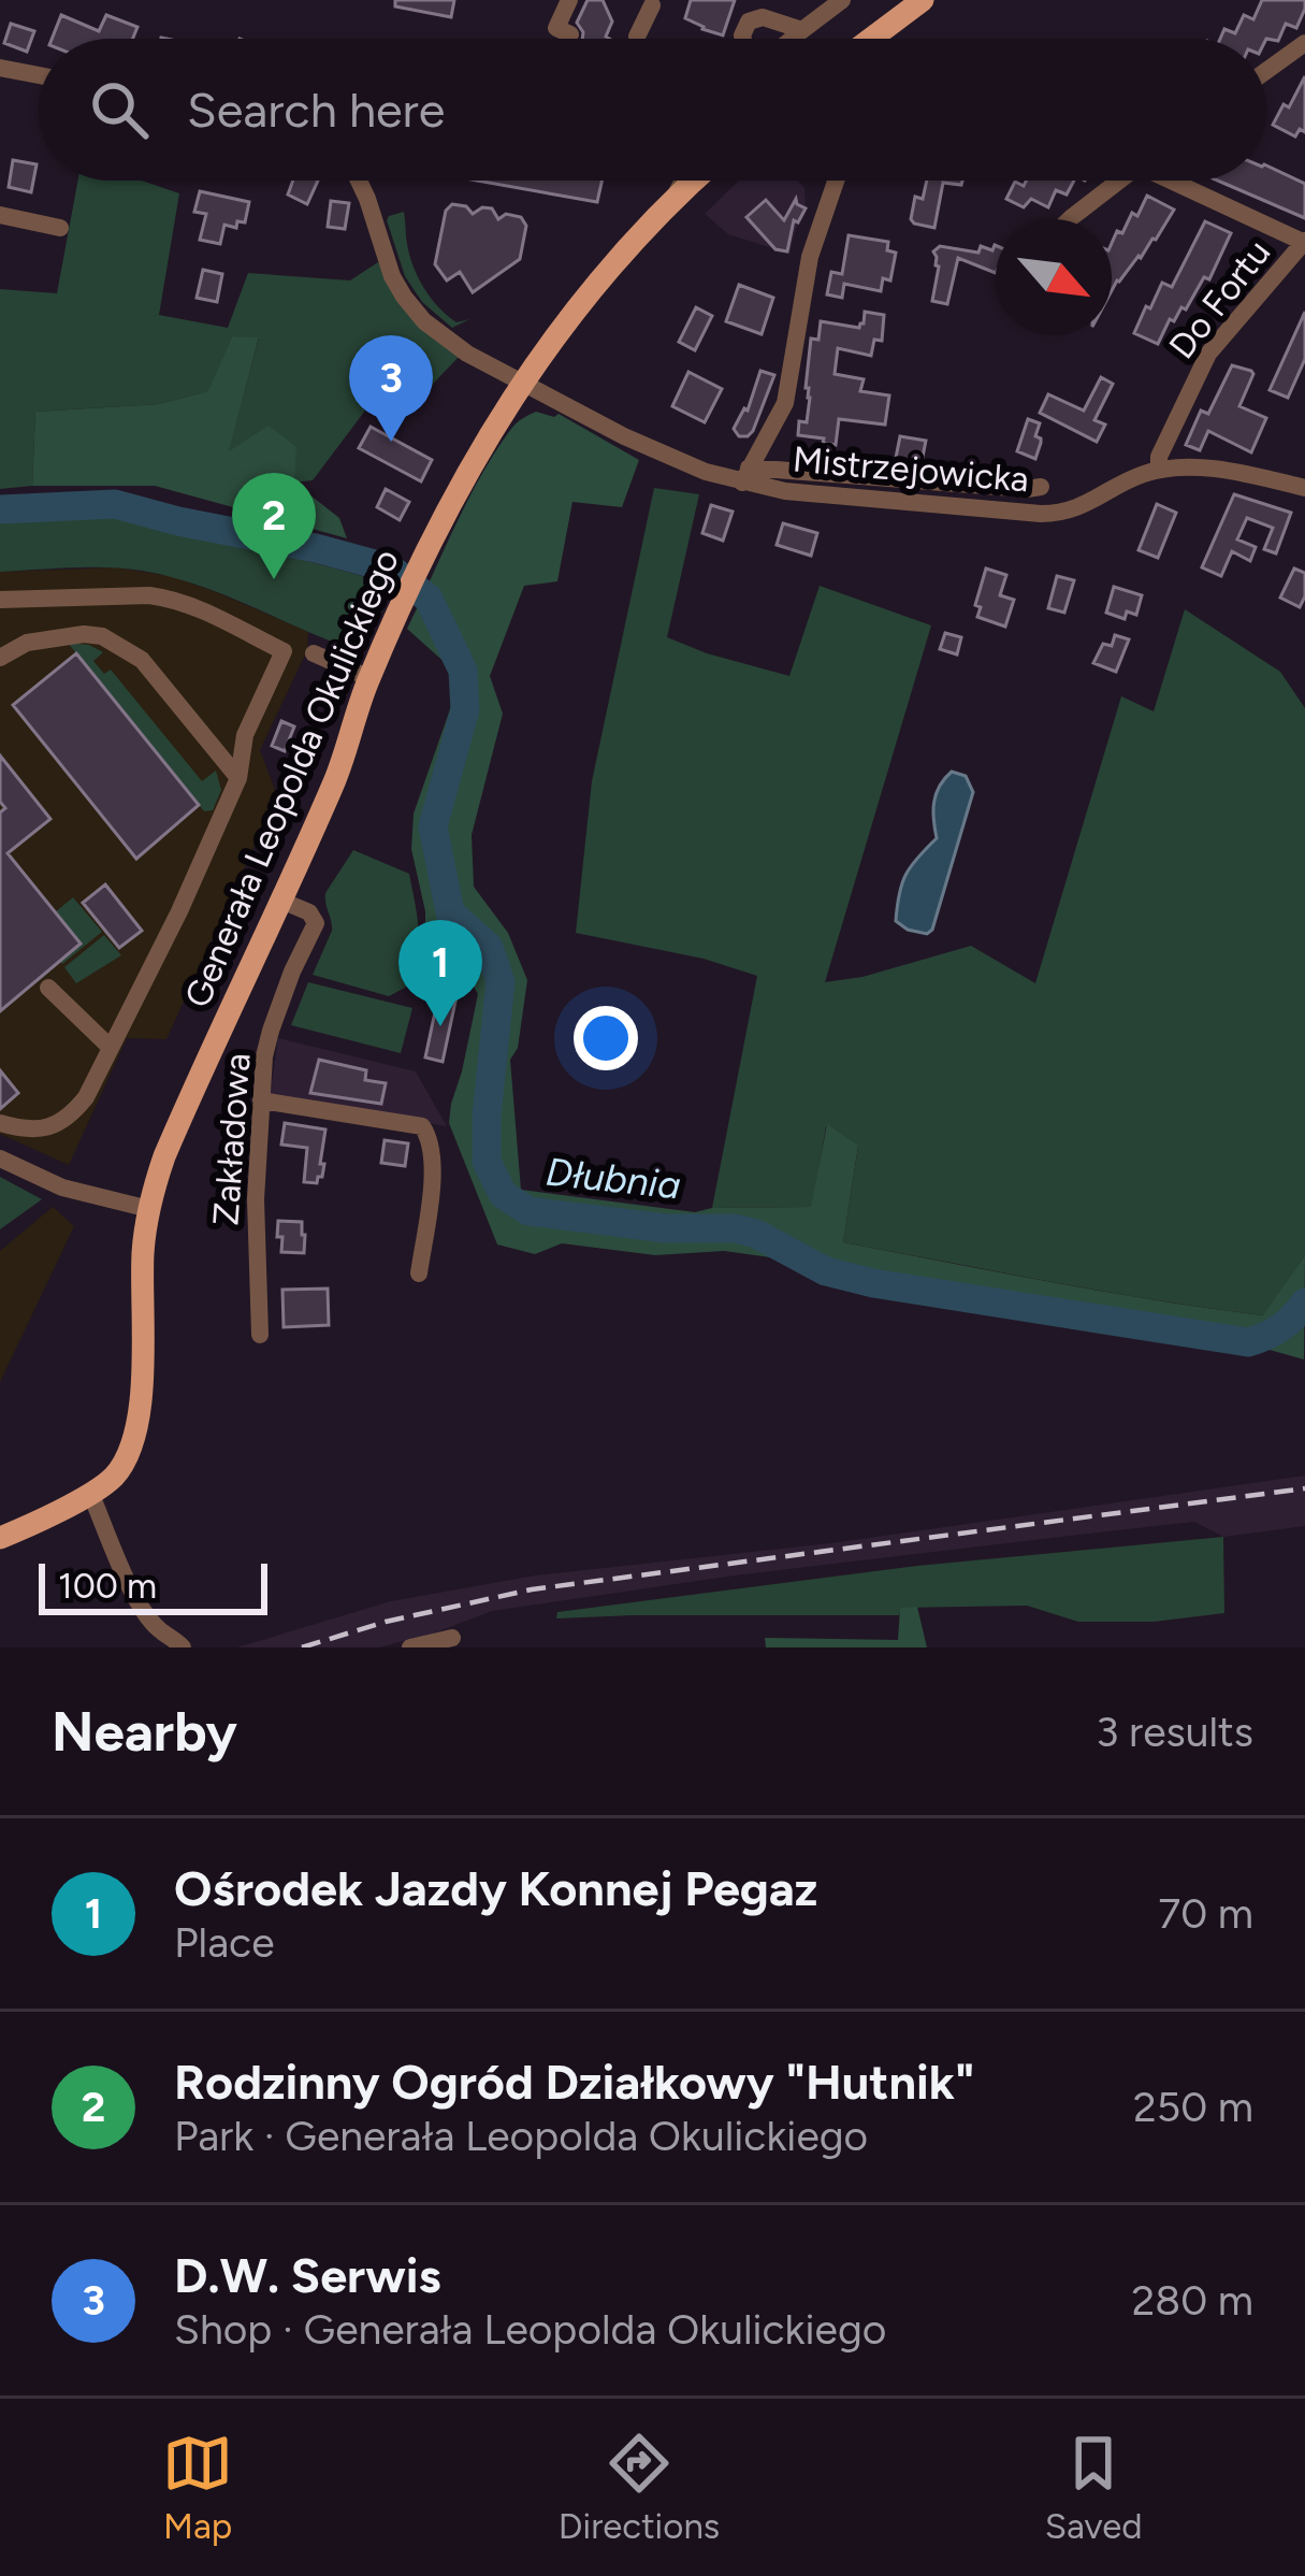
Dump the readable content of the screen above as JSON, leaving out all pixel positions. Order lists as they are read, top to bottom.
{
  "streets": {
    "main road": ["Generała Leopolda Okulickiego"],
    "street": ["Do Fortu", "Mistrzejowicka", "Zakładowa"]
  },
  "crossings": [
    ["Do Fortu", "Mistrzejowicka"],
    ["Mistrzejowicka", "Generała Leopolda Okulickiego"],
    ["Generała Leopolda Okulickiego", "Zakładowa"]
  ],
  "water": ["Dłubnia"],
  "scale_bar": "100 m",
  "north": "bottom right",
  "page": {
    "search": "Search here",
    "pins": ["3", "2", "1"],
    "scale": "100 m",
    "heading": ["Nearby", "3 results"],
    "list": [
      {
        "mark": "1",
        "name": "Ośrodek Jazdy Konnej Pegaz",
        "note": "Place",
        "value": "70 m"
      },
      {
        "mark": "2",
        "name": "Rodzinny Ogród Działkowy \"Hutnik\"",
        "note": "Park · Generała Leopolda Okulickiego",
        "value": "250 m"
      },
      {
        "mark": "3",
        "name": "D.W. Serwis",
        "note": "Shop · Generała Leopolda Okulickiego",
        "value": "280 m"
      }
    ],
    "nav": ["Map", "Directions", "Saved"]
  }
}
